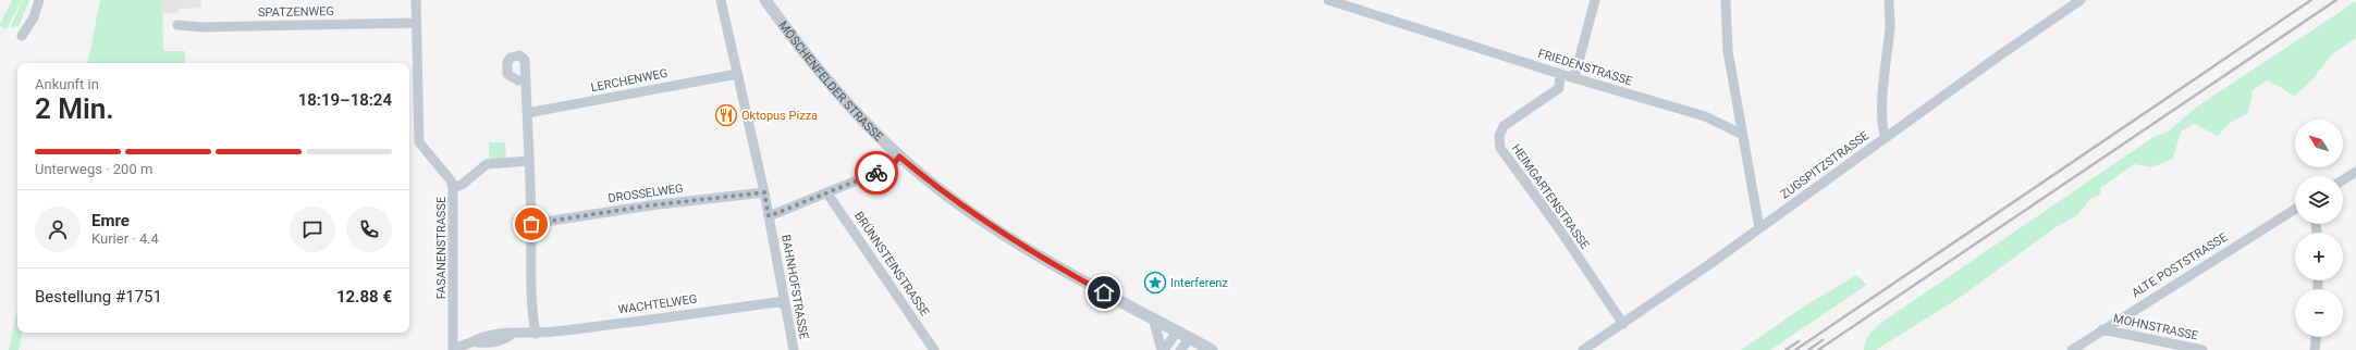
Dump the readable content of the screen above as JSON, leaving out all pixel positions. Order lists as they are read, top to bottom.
{
  "streets": {
    "street": [
      "SPATZENWEG",
      "FRIEDENSTRASSE",
      "LERCHENWEG",
      "MÖSCHENFELDER STRASSE",
      "ZUGSPITZSTRASSE",
      "DROSSELWEG",
      "HEIMGARTENSTRASSE",
      "FASANENSTRASSE",
      "BRÜNNSTEINSTRASSE",
      "ALTE POSTSTRASSE",
      "BAHNHOFSTRASSE",
      "WACHTELWEG",
      "MOHNSTRASSE"
    ]
  },
  "crossings": [
    ["SPATZENWEG", "FASANENSTRASSE"],
    ["FRIEDENSTRASSE", "HEIMGARTENSTRASSE"],
    ["LERCHENWEG", "BAHNHOFSTRASSE"],
    ["ZUGSPITZSTRASSE", "HEIMGARTENSTRASSE"],
    ["DROSSELWEG", "BAHNHOFSTRASSE"],
    ["FASANENSTRASSE", "WACHTELWEG"],
    ["ALTE POSTSTRASSE", "MOHNSTRASSE"],
    ["BAHNHOFSTRASSE", "WACHTELWEG"]
  ],
  "places": {
    "restaurant": ["Oktopus Pizza"],
    "place": ["Interferenz"]
  },
  "north": "top left",
  "page": {
    "heading": ["2 Min.", "Ankunft in", "18:19–18:24"],
    "panel": [
      "Emre",
      "Kurier · 4.4",
      "Bestellung #1751",
      "12.88 €"
    ],
    "map_buttons": ["+", "−"],
    "bar": "Unterwegs · 200 m"
  }
}
